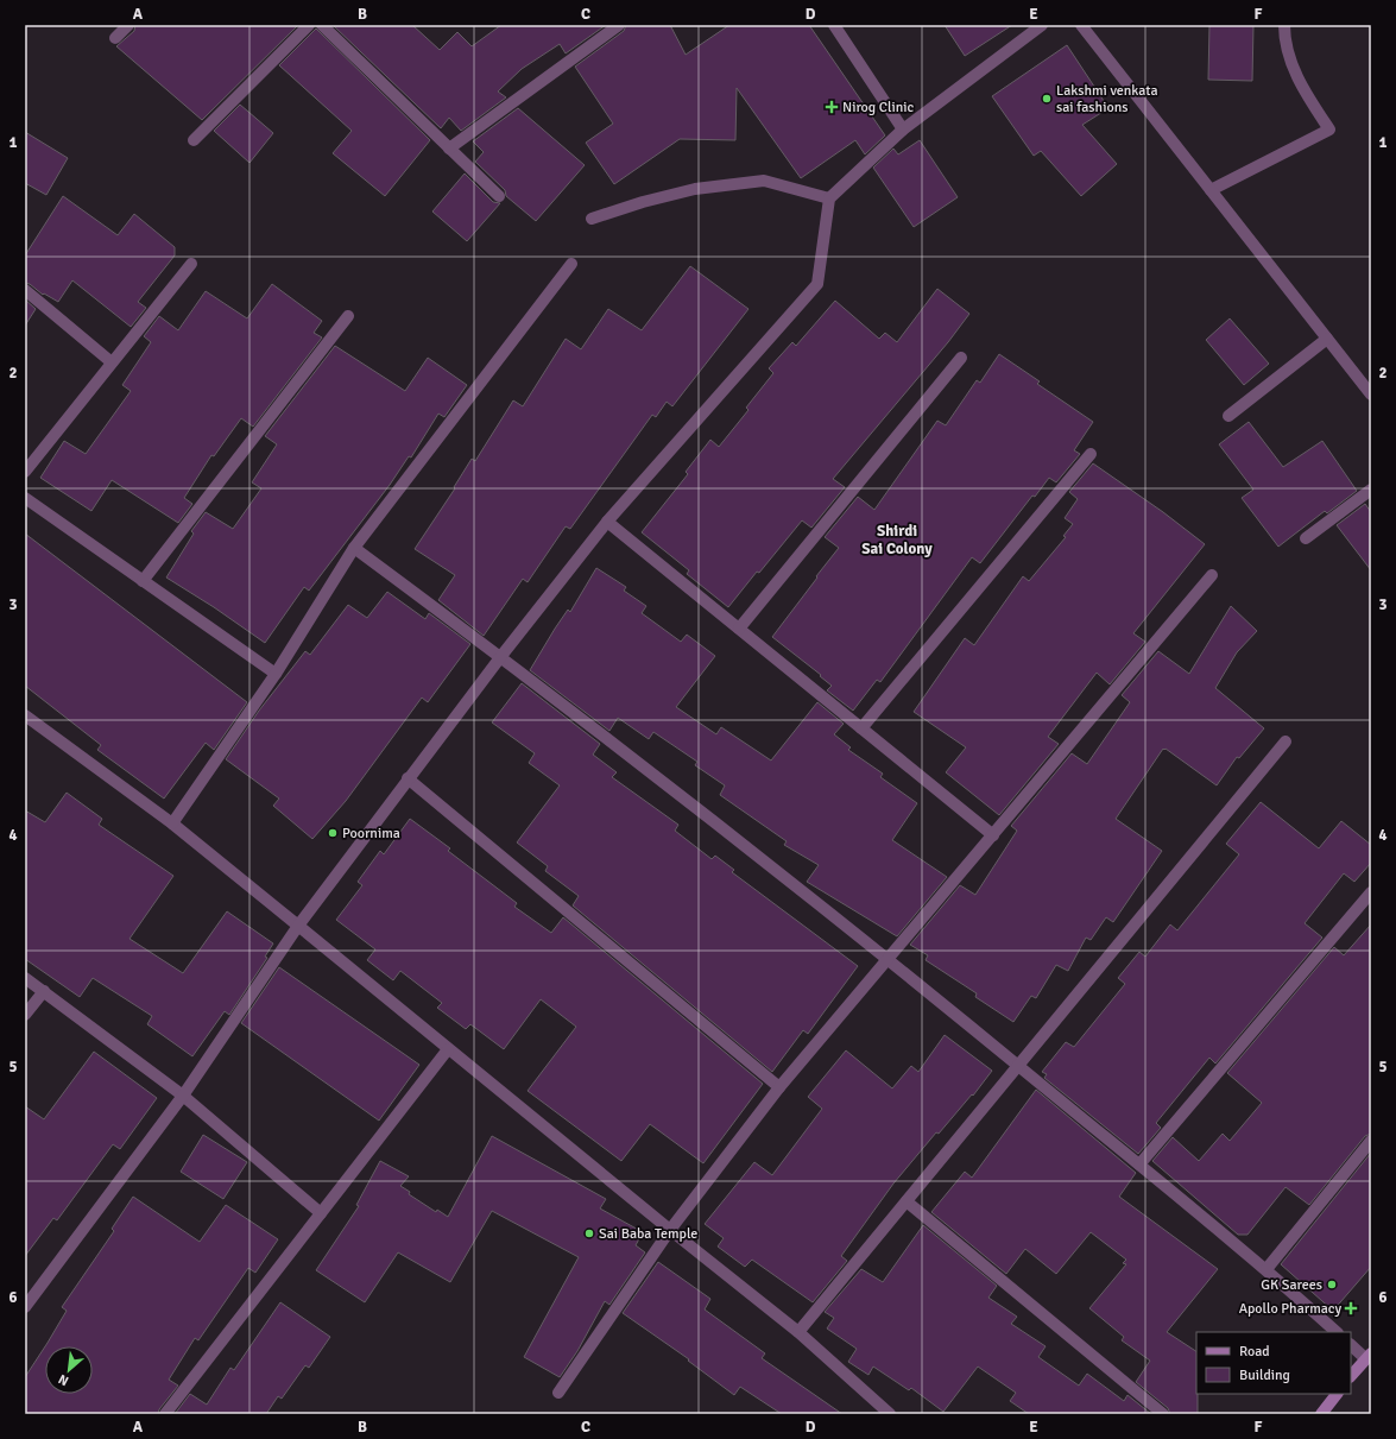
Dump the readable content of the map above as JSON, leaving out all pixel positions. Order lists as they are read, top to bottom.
{
  "districts": ["Shirdi Sai Colony"],
  "places": {
    "other": [
      "Lakshmi venkata sai fashions",
      "Poornima",
      "Sai Baba Temple",
      "GK Sarees"
    ],
    "health": ["Nirog Clinic", "Apollo Pharmacy"]
  },
  "legend": ["Road", "Building"],
  "north": "bottom left",
  "grid": {
    "columns": [
      "A",
      "B",
      "C",
      "D",
      "E",
      "F"
    ],
    "rows": [
      "1",
      "2",
      "3",
      "4",
      "5",
      "6"
    ]
  }
}
